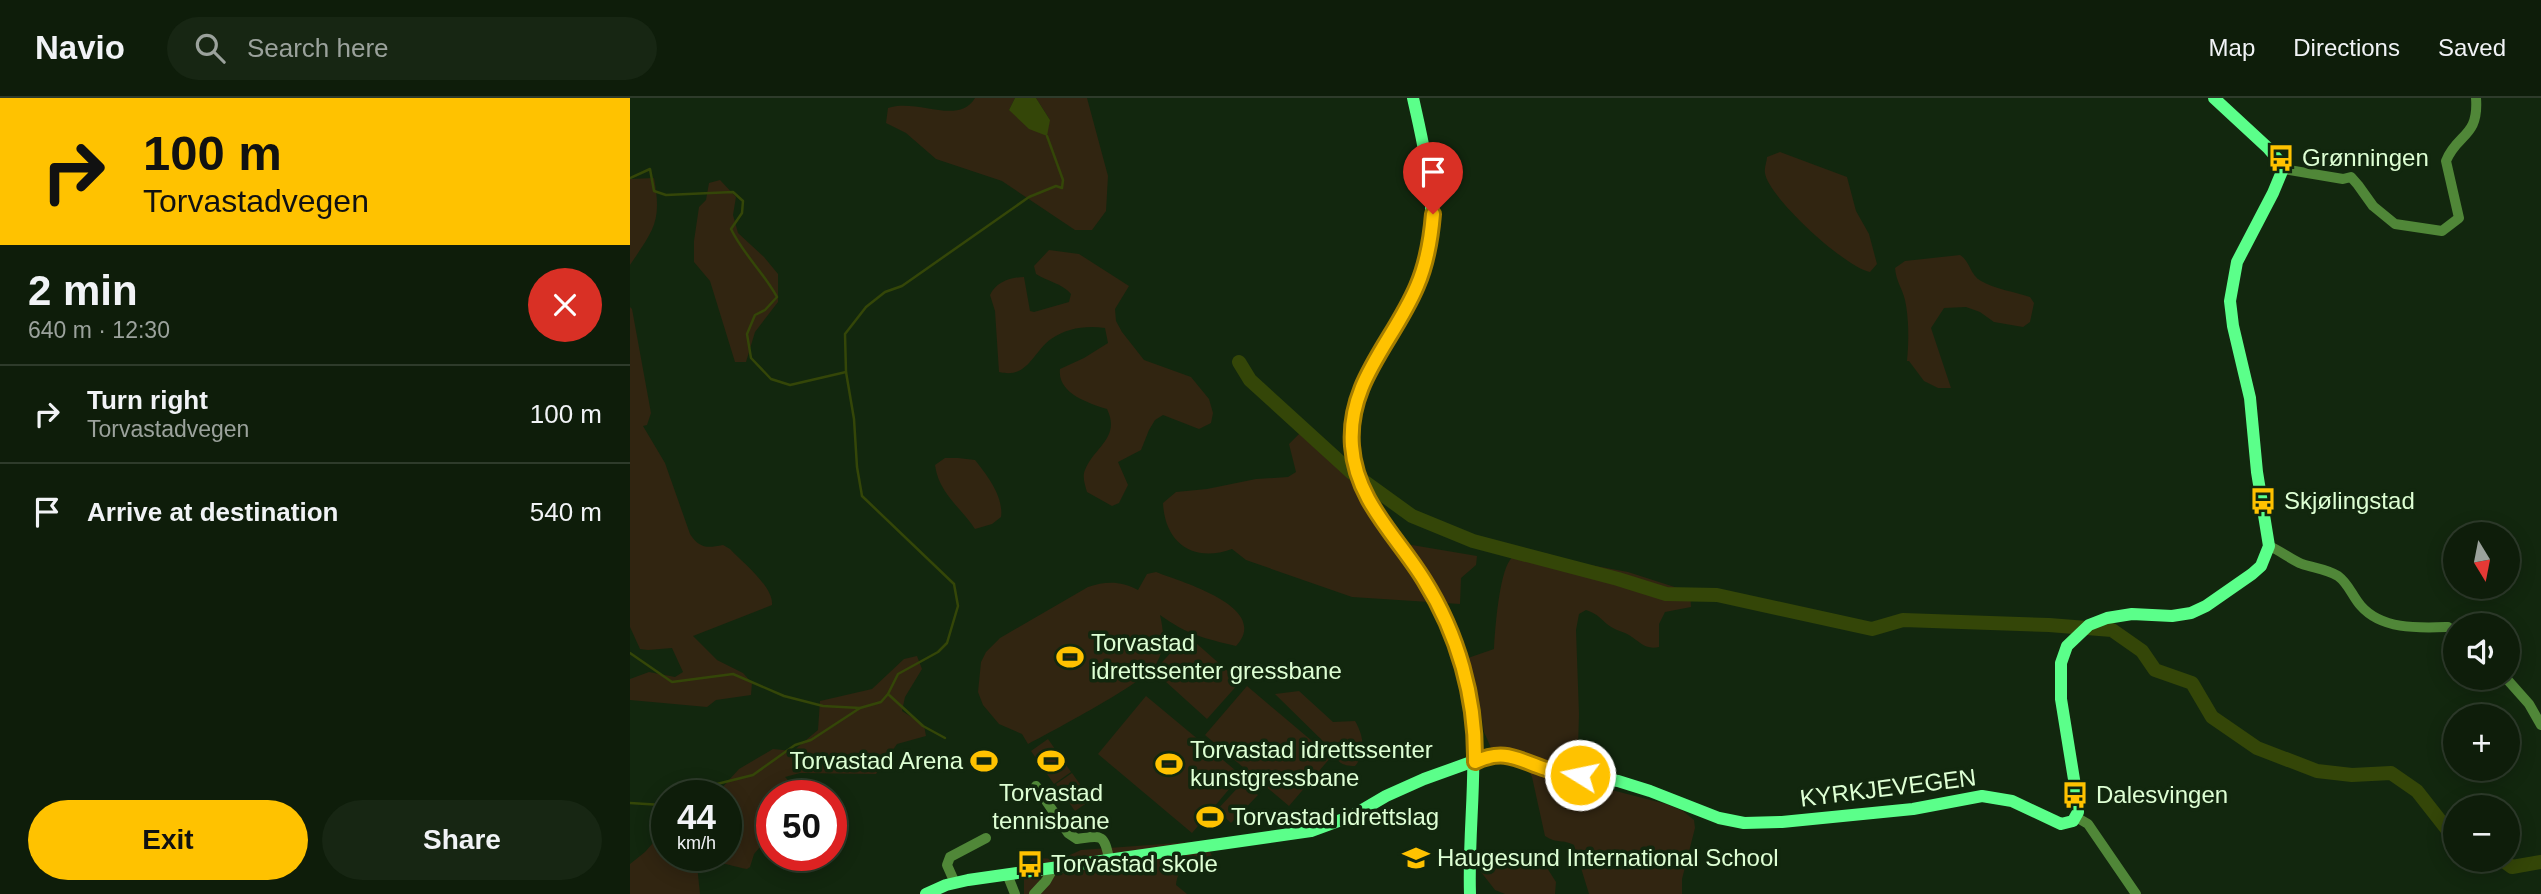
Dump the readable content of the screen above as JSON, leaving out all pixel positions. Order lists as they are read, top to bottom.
{
  "streets": {
    "main road": ["KYRKJEVEGEN"]
  },
  "places": {
    "bus stop": [
      "Grønningen",
      "Skjølingstad",
      "Dalesvingen",
      "Torvastad skole"
    ],
    "sports": [
      "Torvastad idrettssenter gressbane",
      "Torvastad Arena",
      "Torvastad tennisbane",
      "Torvastad idrettssenter kunstgressbane",
      "Torvastad idrettslag"
    ],
    "school or university": ["Haugesund International School"]
  },
  "north": "bottom",
  "page": {
    "header": "Navio",
    "search": "Search here",
    "nav": ["Map", "Directions", "Saved"],
    "turn": ["100 m", "Torvastadvegen"],
    "heading": ["2 min", "640 m · 12:30"],
    "list": [
      {
        "name": "Turn right",
        "note": "Torvastadvegen",
        "value": "100 m"
      },
      {
        "name": "Arrive at destination",
        "value": "540 m"
      }
    ],
    "map_buttons": ["+", "−"],
    "speed": "44 km/h",
    "limit": "50",
    "buttons": ["Exit", "Share"]
  }
}
